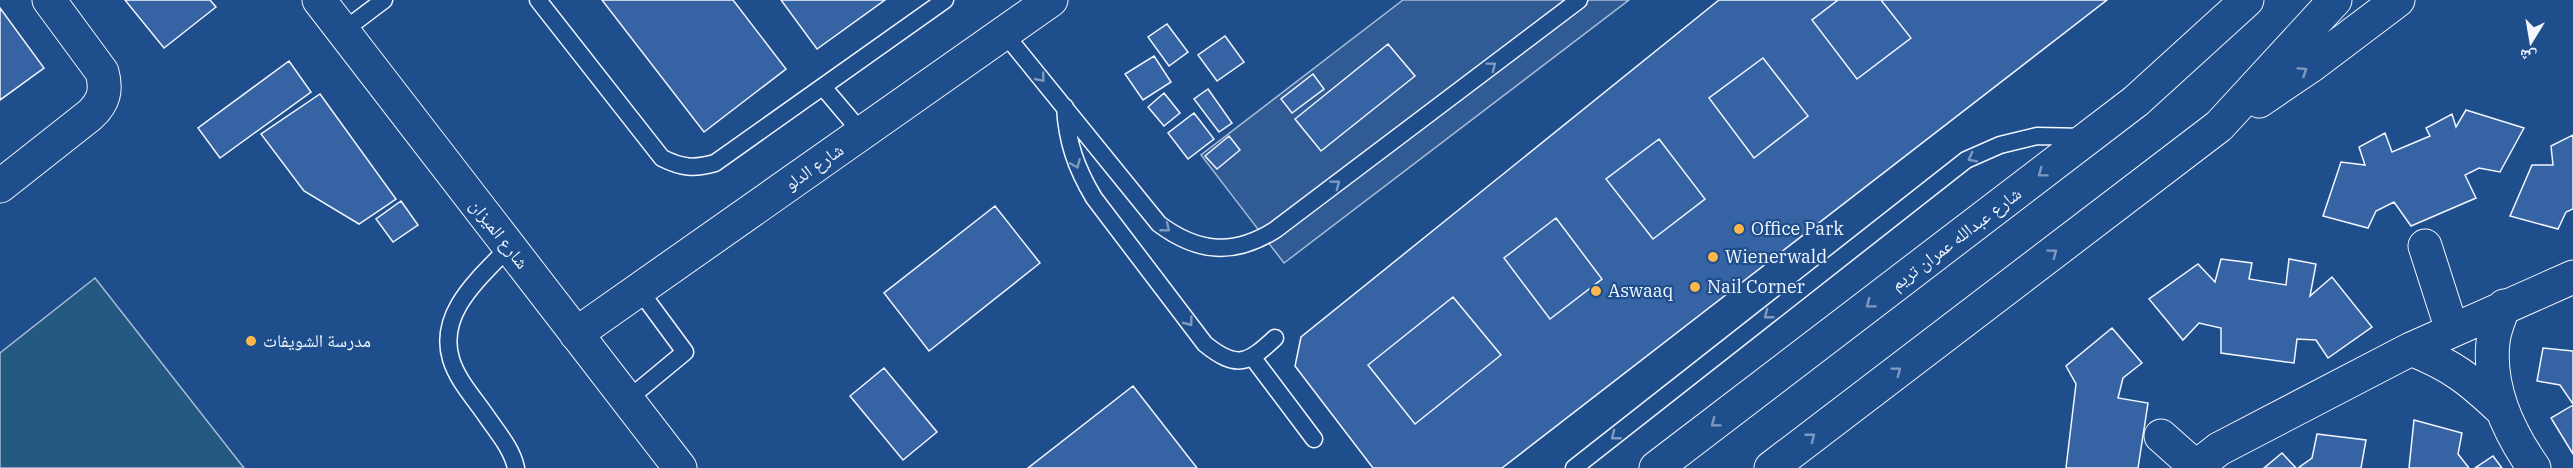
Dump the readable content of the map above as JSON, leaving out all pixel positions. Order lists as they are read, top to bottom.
{
  "streets": {
    "street": ["شارع الدلو", "شارع الميزان", "شارع عبدالله عمران تريم"]
  },
  "crossings": [
    ["شارع الدلو", "شارع الميزان"]
  ],
  "places": [
    "Office Park",
    "Wienerwald",
    "Nail Corner",
    "Aswaaq",
    "مدرسة الشويفات"
  ],
  "north": "bottom"
}
